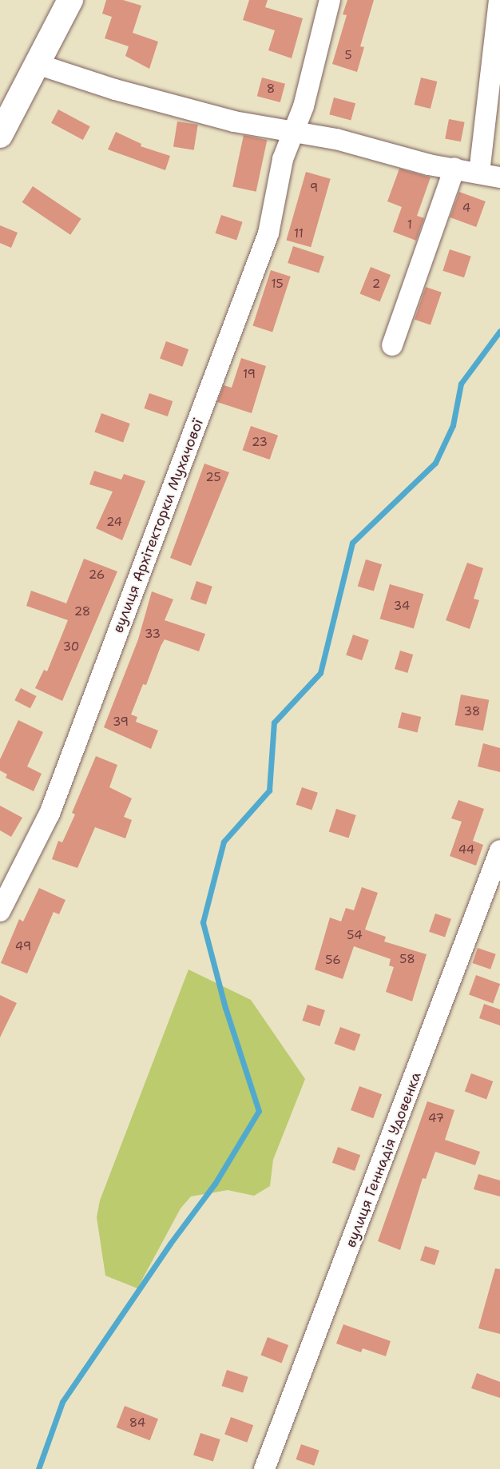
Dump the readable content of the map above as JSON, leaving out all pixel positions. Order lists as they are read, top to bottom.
{
  "streets": {
    "street": ["вулиця Архітекторки Мухачової", "вулиця Геннадія Удовенка"]
  },
  "house_numbers": [
    "5",
    "8",
    "9",
    "4",
    "1",
    "11",
    "15",
    "2",
    "19",
    "23",
    "25",
    "24",
    "26",
    "34",
    "28",
    "33",
    "30",
    "38",
    "39",
    "44",
    "54",
    "49",
    "58",
    "56",
    "47",
    "84"
  ]
}
